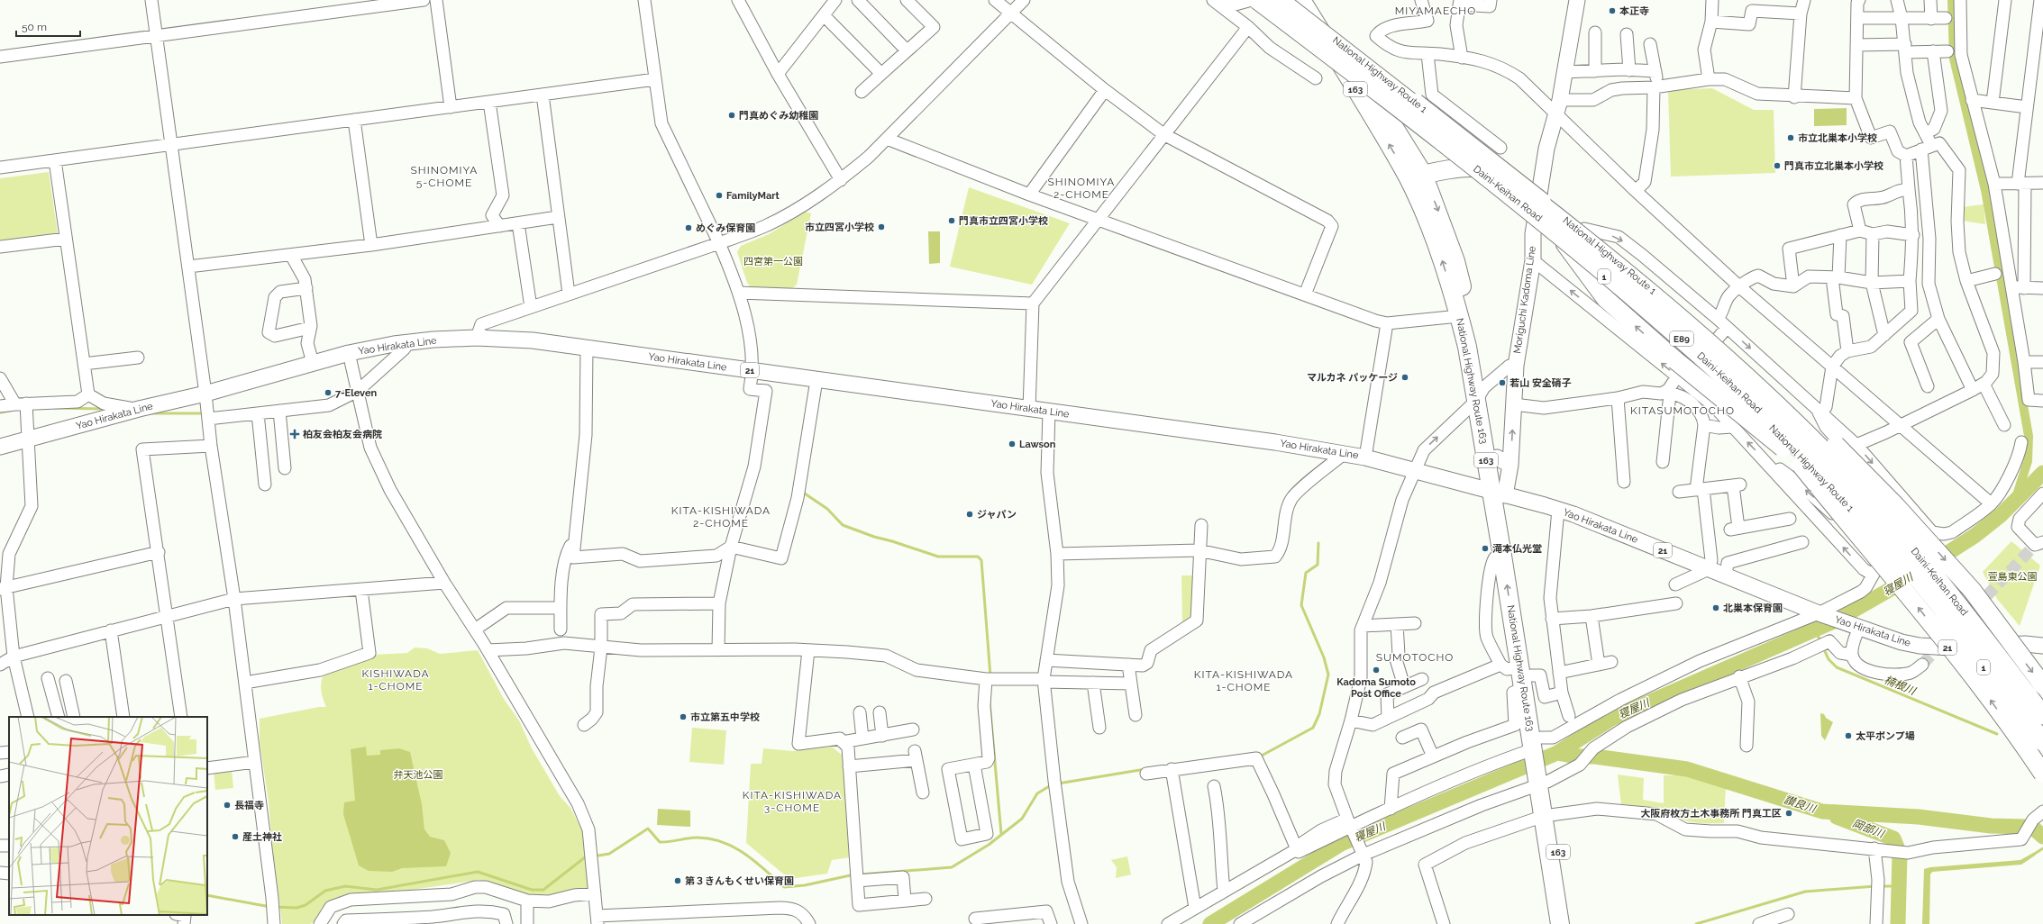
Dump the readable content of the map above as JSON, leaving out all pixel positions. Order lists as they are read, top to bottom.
{
  "streets": {
    "highway": [
      "National Highway Route 1",
      "163",
      "Daini-Keihan Road",
      "1",
      "E89",
      "National Highway Route 163"
    ],
    "main road": ["Moriguchi Kadoma Line", "Yao Hirakata Line", "21"]
  },
  "crossings": [
    ["National Highway Route 1", "Yao Hirakata Line"],
    ["Moriguchi Kadoma Line", "National Highway Route 163"],
    ["Yao Hirakata Line", "National Highway Route 163"]
  ],
  "districts": [
    "MIYAMAECHO",
    "SHINOMIYA 5-CHOME",
    "SHINOMIYA 2-CHOME",
    "KITASUMOTOCHO",
    "KITA-KISHIWADA 2-CHOME",
    "SUMOTOCHO",
    "KISHIWADA 1-CHOME",
    "KITA-KISHIWADA 1-CHOME",
    "KITA-KISHIWADA 3-CHOME"
  ],
  "water": [
    "寝屋川",
    "楠根川",
    "讃良川",
    "岡部川"
  ],
  "parks": ["四宮第一公園", "萱島東公園", "弁天池公園"],
  "places": {
    "other": [
      "本正寺",
      "門真めぐみ幼稚園",
      "市立北巣本小学校",
      "門真市立北巣本小学校",
      "FamilyMart",
      "門真市立四宮小学校",
      "市立四宮小学校",
      "めぐみ保育園",
      "マルカネ パッケージ",
      "若山 安全硝子",
      "7-Eleven",
      "Lawson",
      "ジャパン",
      "滝本仏光堂",
      "北巣本保育園",
      "Kadoma Sumoto Post Office",
      "市立第五中学校",
      "太平ポンプ場",
      "長福寺",
      "大阪府枚方土木事務所 門真工区",
      "産土神社",
      "第３きんもくせい保育園"
    ],
    "health": ["柏友会柏友会病院"]
  },
  "scale_bar": "50 m"
}
